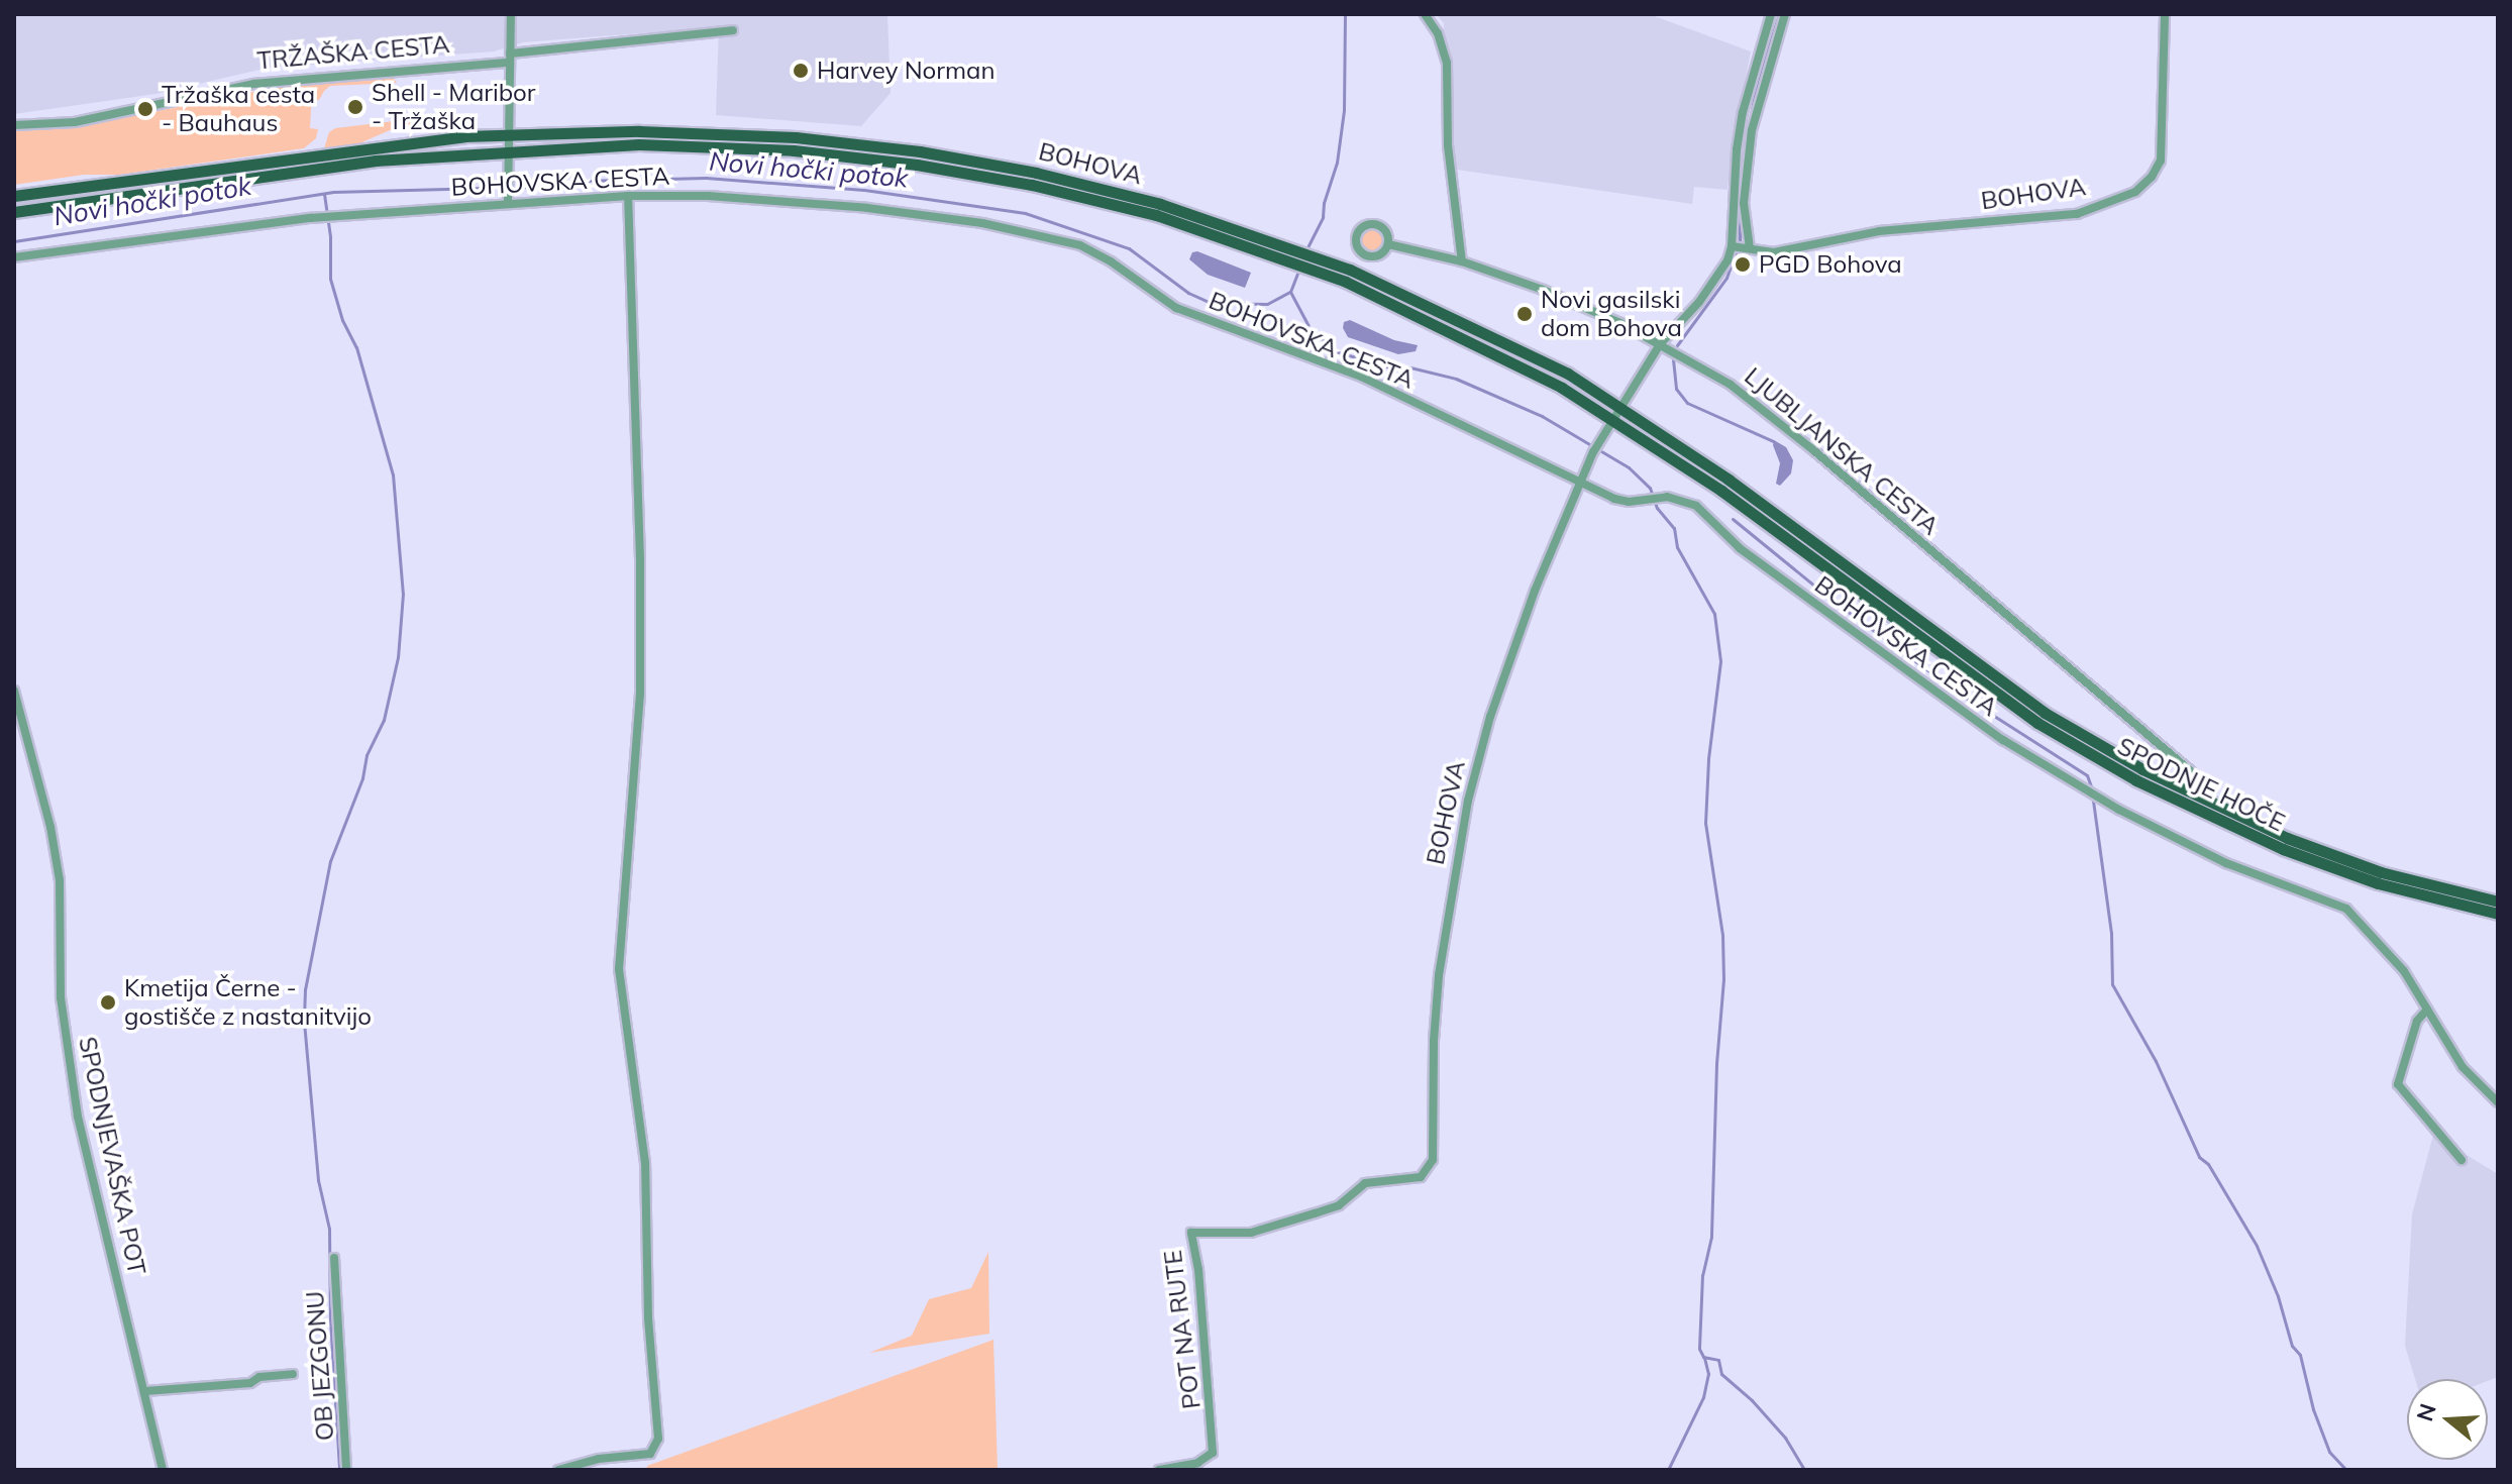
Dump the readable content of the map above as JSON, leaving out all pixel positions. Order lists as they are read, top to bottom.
{
  "streets": {
    "main road": ["BOHOVA", "SPODNJE HOČE"],
    "street": [
      "TRŽAŠKA CESTA",
      "BOHOVSKA CESTA",
      "LJUBLJANSKA CESTA",
      "SPODNJEVAŠKA POT",
      "POT NA RUTE",
      "OB JEZGONU"
    ]
  },
  "crossings": [
    ["BOHOVA", "BOHOVSKA CESTA"],
    ["BOHOVA", "LJUBLJANSKA CESTA"],
    ["BOHOVA", "SPODNJE HOČE"],
    ["BOHOVA", "POT NA RUTE"]
  ],
  "water": ["Novi hočki potok"],
  "places": [
    "Harvey Norman",
    "Shell - Maribor - Tržaška",
    "Tržaška cesta - Bauhaus",
    "PGD Bohova",
    "Novi gasilski dom Bohova",
    "Kmetija Černe - gostišče z nastanitvijo"
  ],
  "north": "left"
}
